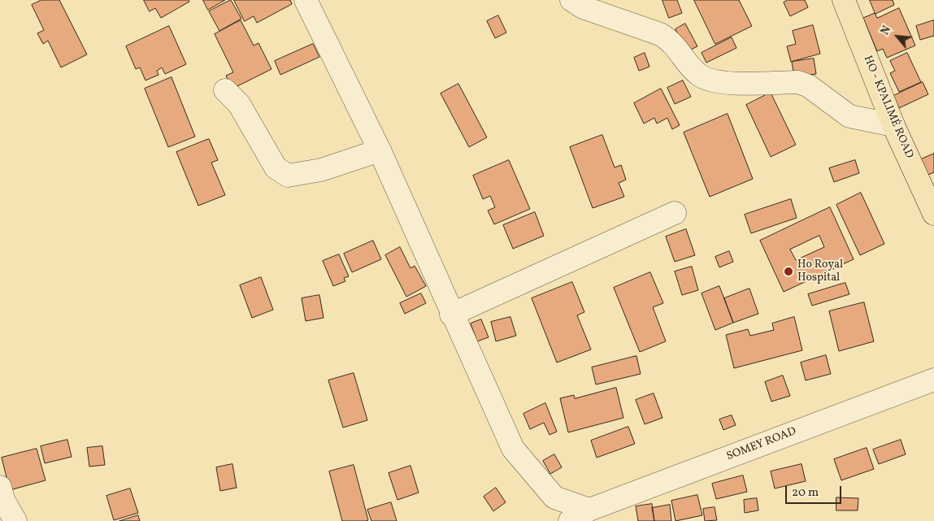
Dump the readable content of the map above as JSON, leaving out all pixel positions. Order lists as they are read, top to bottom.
{
  "streets": {
    "main road": ["HO - KPALIMÉ ROAD"],
    "street": ["SOMEY ROAD"]
  },
  "places": ["Ho Royal Hospital"],
  "scale_bar": "20 m",
  "north": "top left"
}
